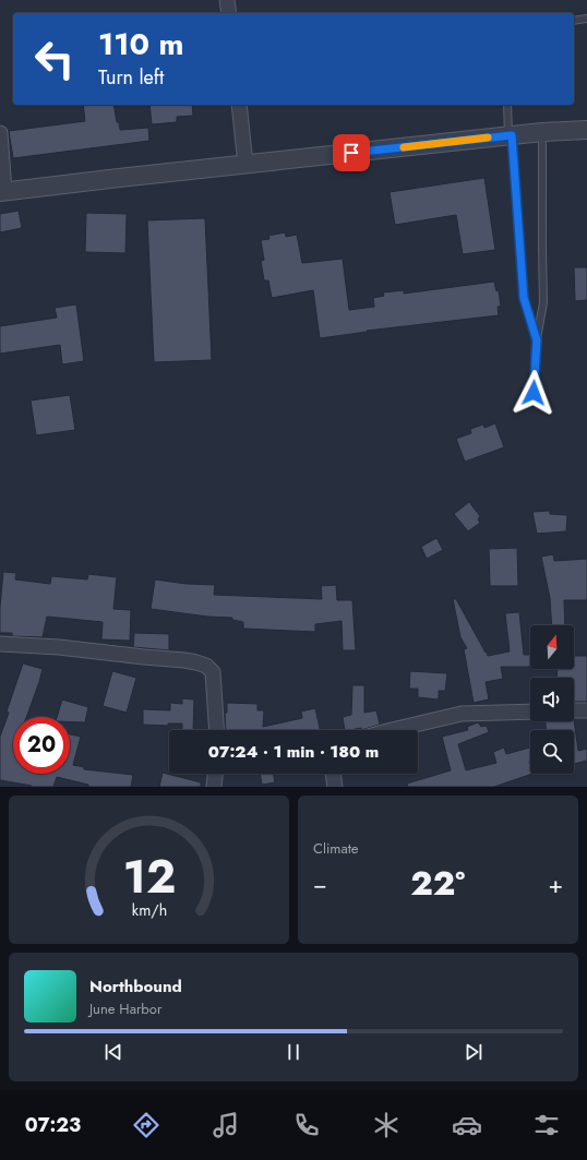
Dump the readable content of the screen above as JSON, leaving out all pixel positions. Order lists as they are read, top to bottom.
{
  "north": "top",
  "page": {
    "turn": ["110 m", "Turn left"],
    "limit": "20",
    "trip": "07:24 · 1 min · 180 m",
    "tile": "Climate",
    "heat": ["−", "22°", "+"],
    "song": ["Northbound", "June Harbor"],
    "tabs": "07:23",
    "gauge": ["12", "km/h"]
  }
}
